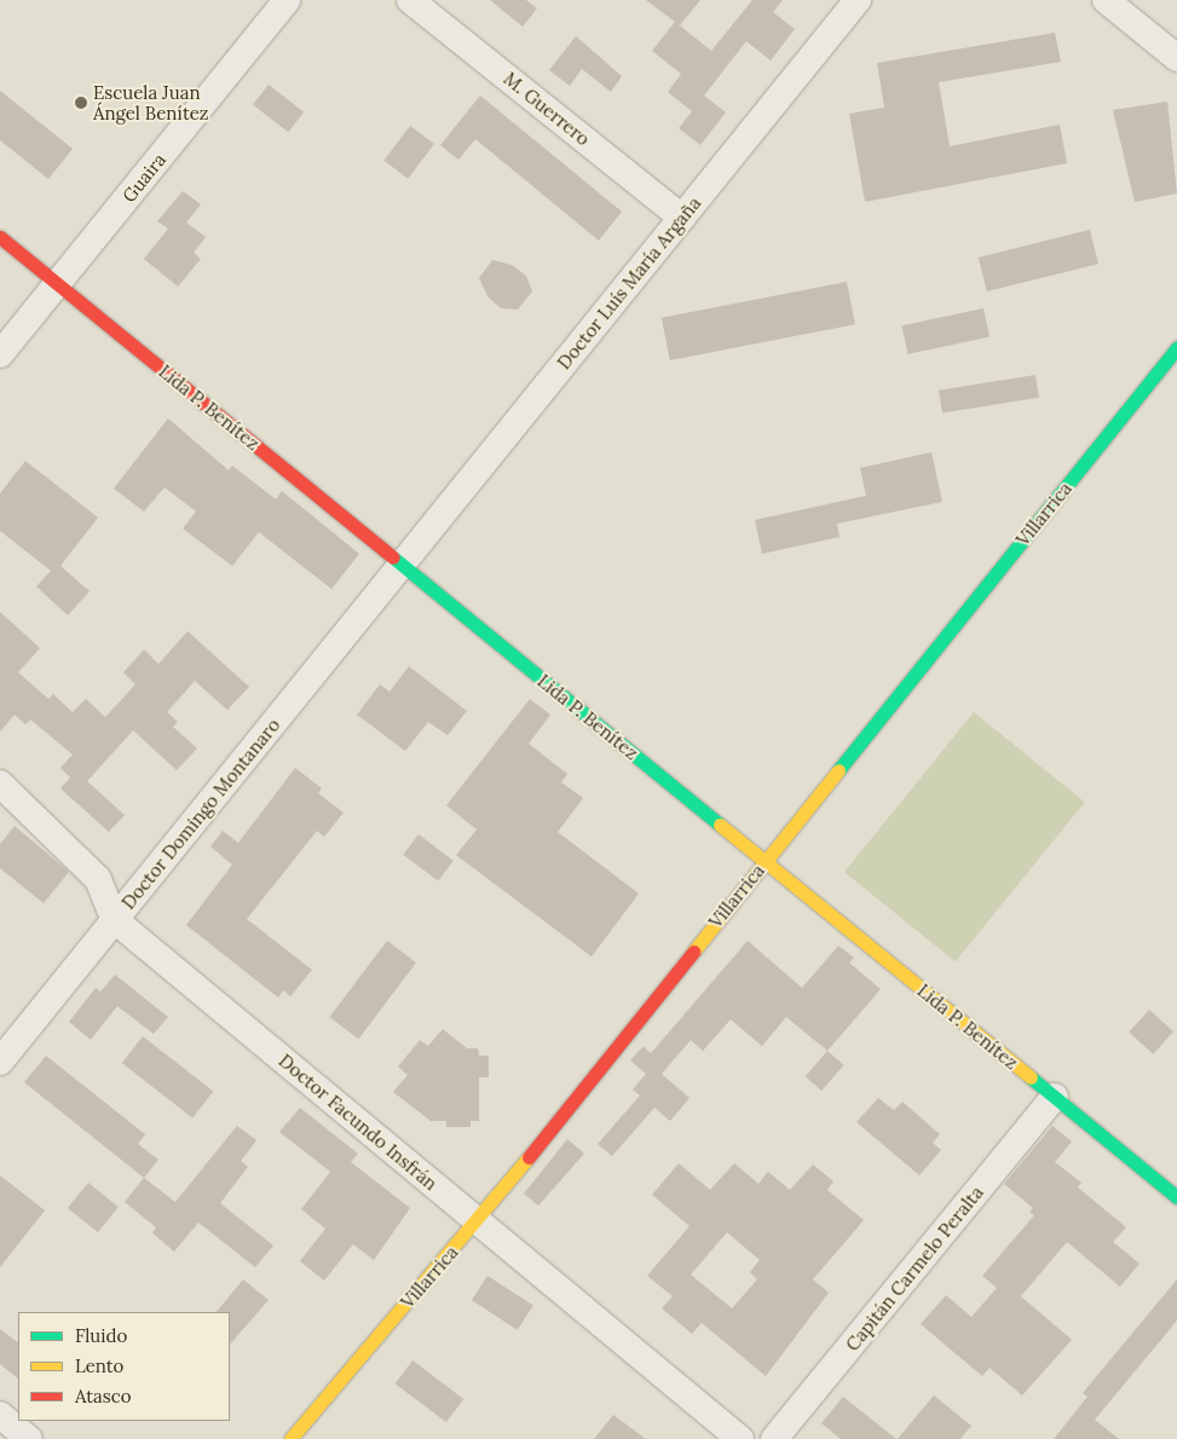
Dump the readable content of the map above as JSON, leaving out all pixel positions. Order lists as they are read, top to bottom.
{
  "streets": {
    "street": [
      "M. Guerrero",
      "Guaira",
      "Doctor Luís María Argaña",
      "Lida P. Benítez",
      "Villarrica",
      "Doctor Domingo Montanaro",
      "Doctor Facundo Insfrán",
      "Capitán Carmelo Peralta"
    ]
  },
  "crossings": [
    ["M. Guerrero", "Doctor Luís María Argaña"],
    ["Guaira", "Lida P. Benítez"],
    ["Doctor Luís María Argaña", "Lida P. Benítez"],
    ["Doctor Luís María Argaña", "Doctor Domingo Montanaro"],
    ["Lida P. Benítez", "Villarrica"],
    ["Lida P. Benítez", "Doctor Domingo Montanaro"],
    ["Lida P. Benítez", "Capitán Carmelo Peralta"],
    ["Villarrica", "Doctor Facundo Insfrán"],
    ["Doctor Domingo Montanaro", "Doctor Facundo Insfrán"]
  ],
  "places": ["Escuela Juan Ángel Benítez"],
  "legend": ["Fluido", "Lento", "Atasco"]
}
